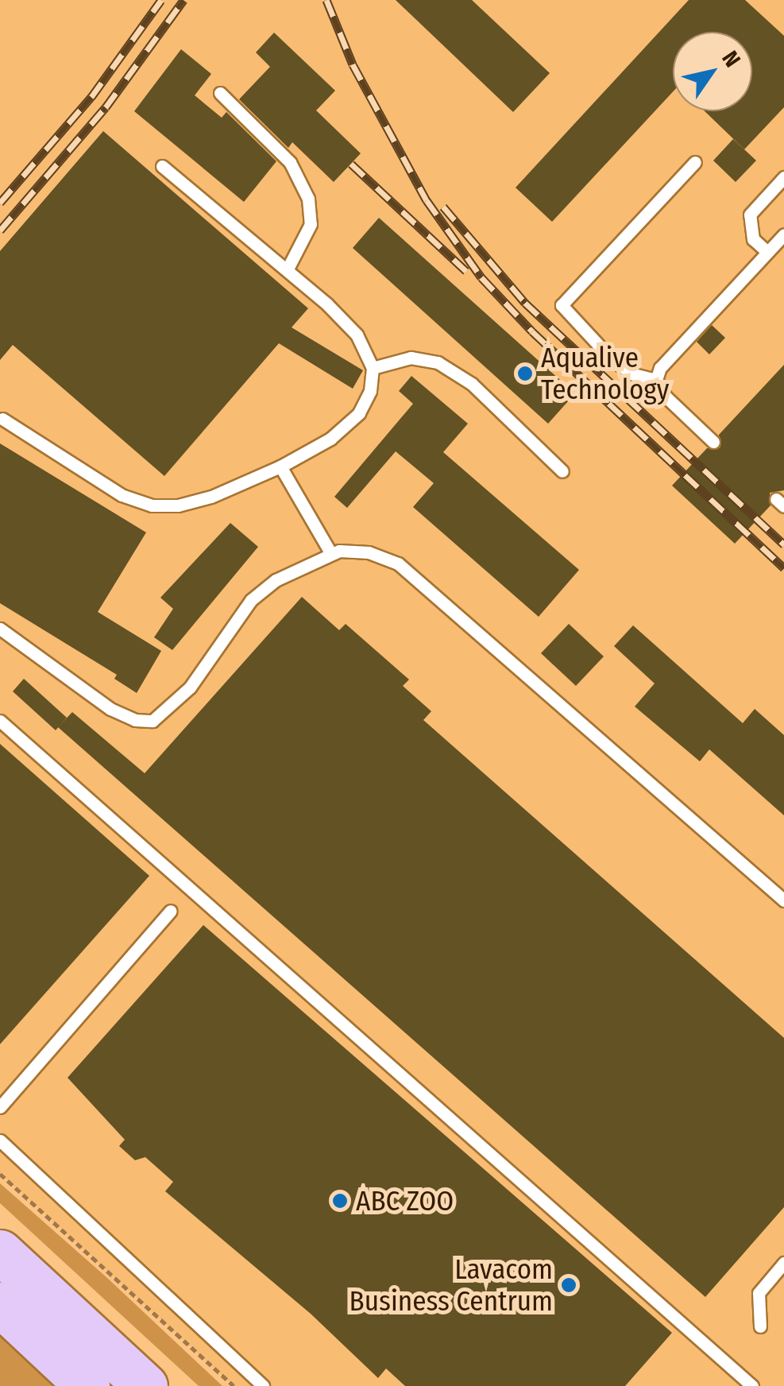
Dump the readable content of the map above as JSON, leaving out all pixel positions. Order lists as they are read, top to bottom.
{
  "places": ["Aqualive Technology", "ABC ZOO", "Lavacom Business Centrum"],
  "north": "top right"
}
